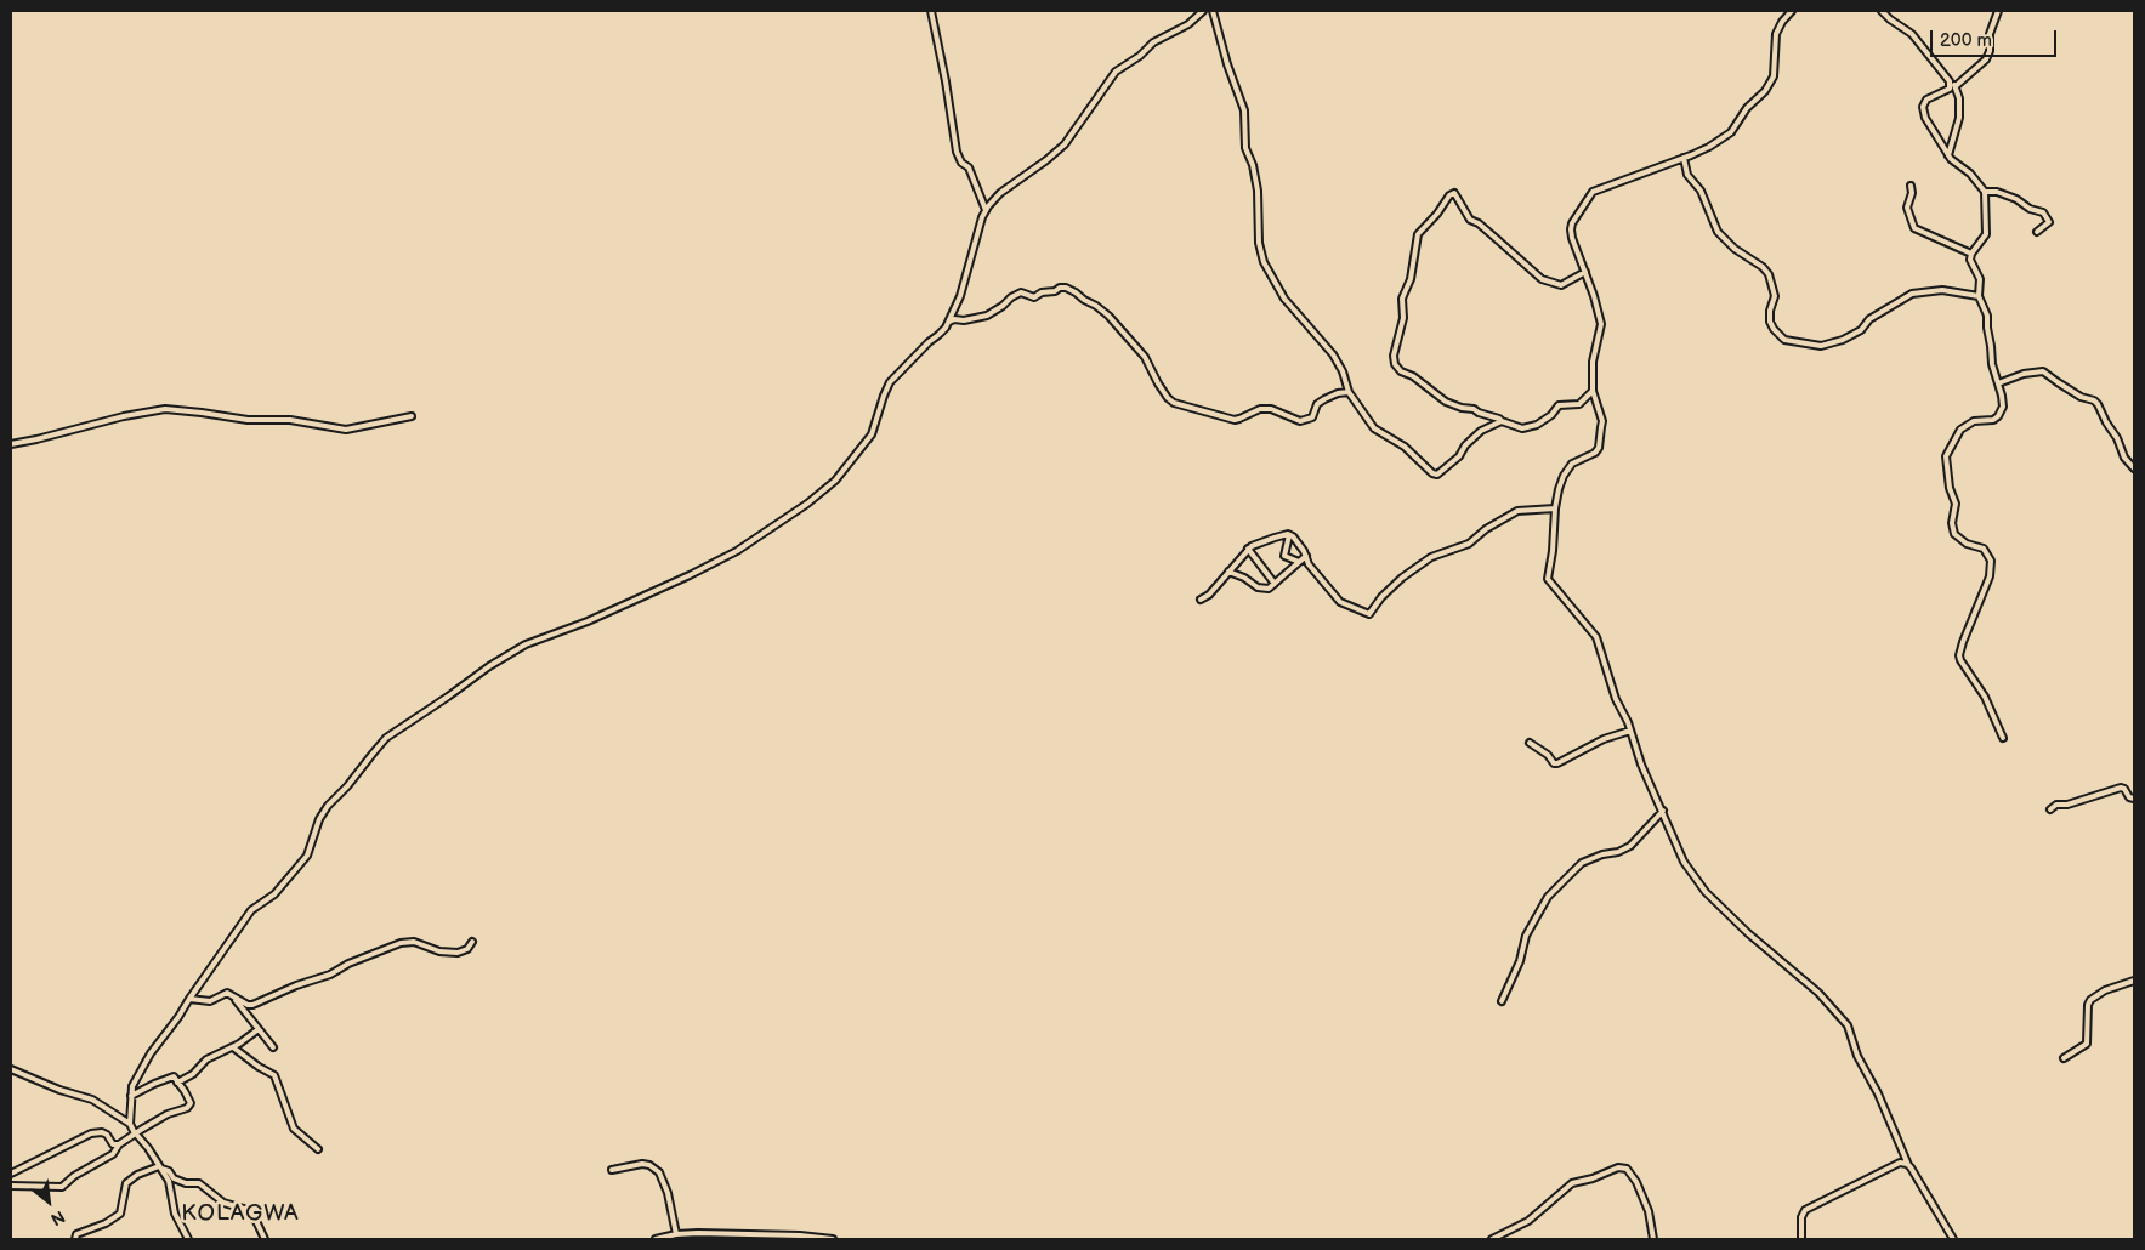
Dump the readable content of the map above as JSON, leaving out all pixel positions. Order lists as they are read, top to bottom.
{
  "districts": ["KOLAGWA"],
  "scale_bar": "200 m",
  "north": "bottom right"
}
